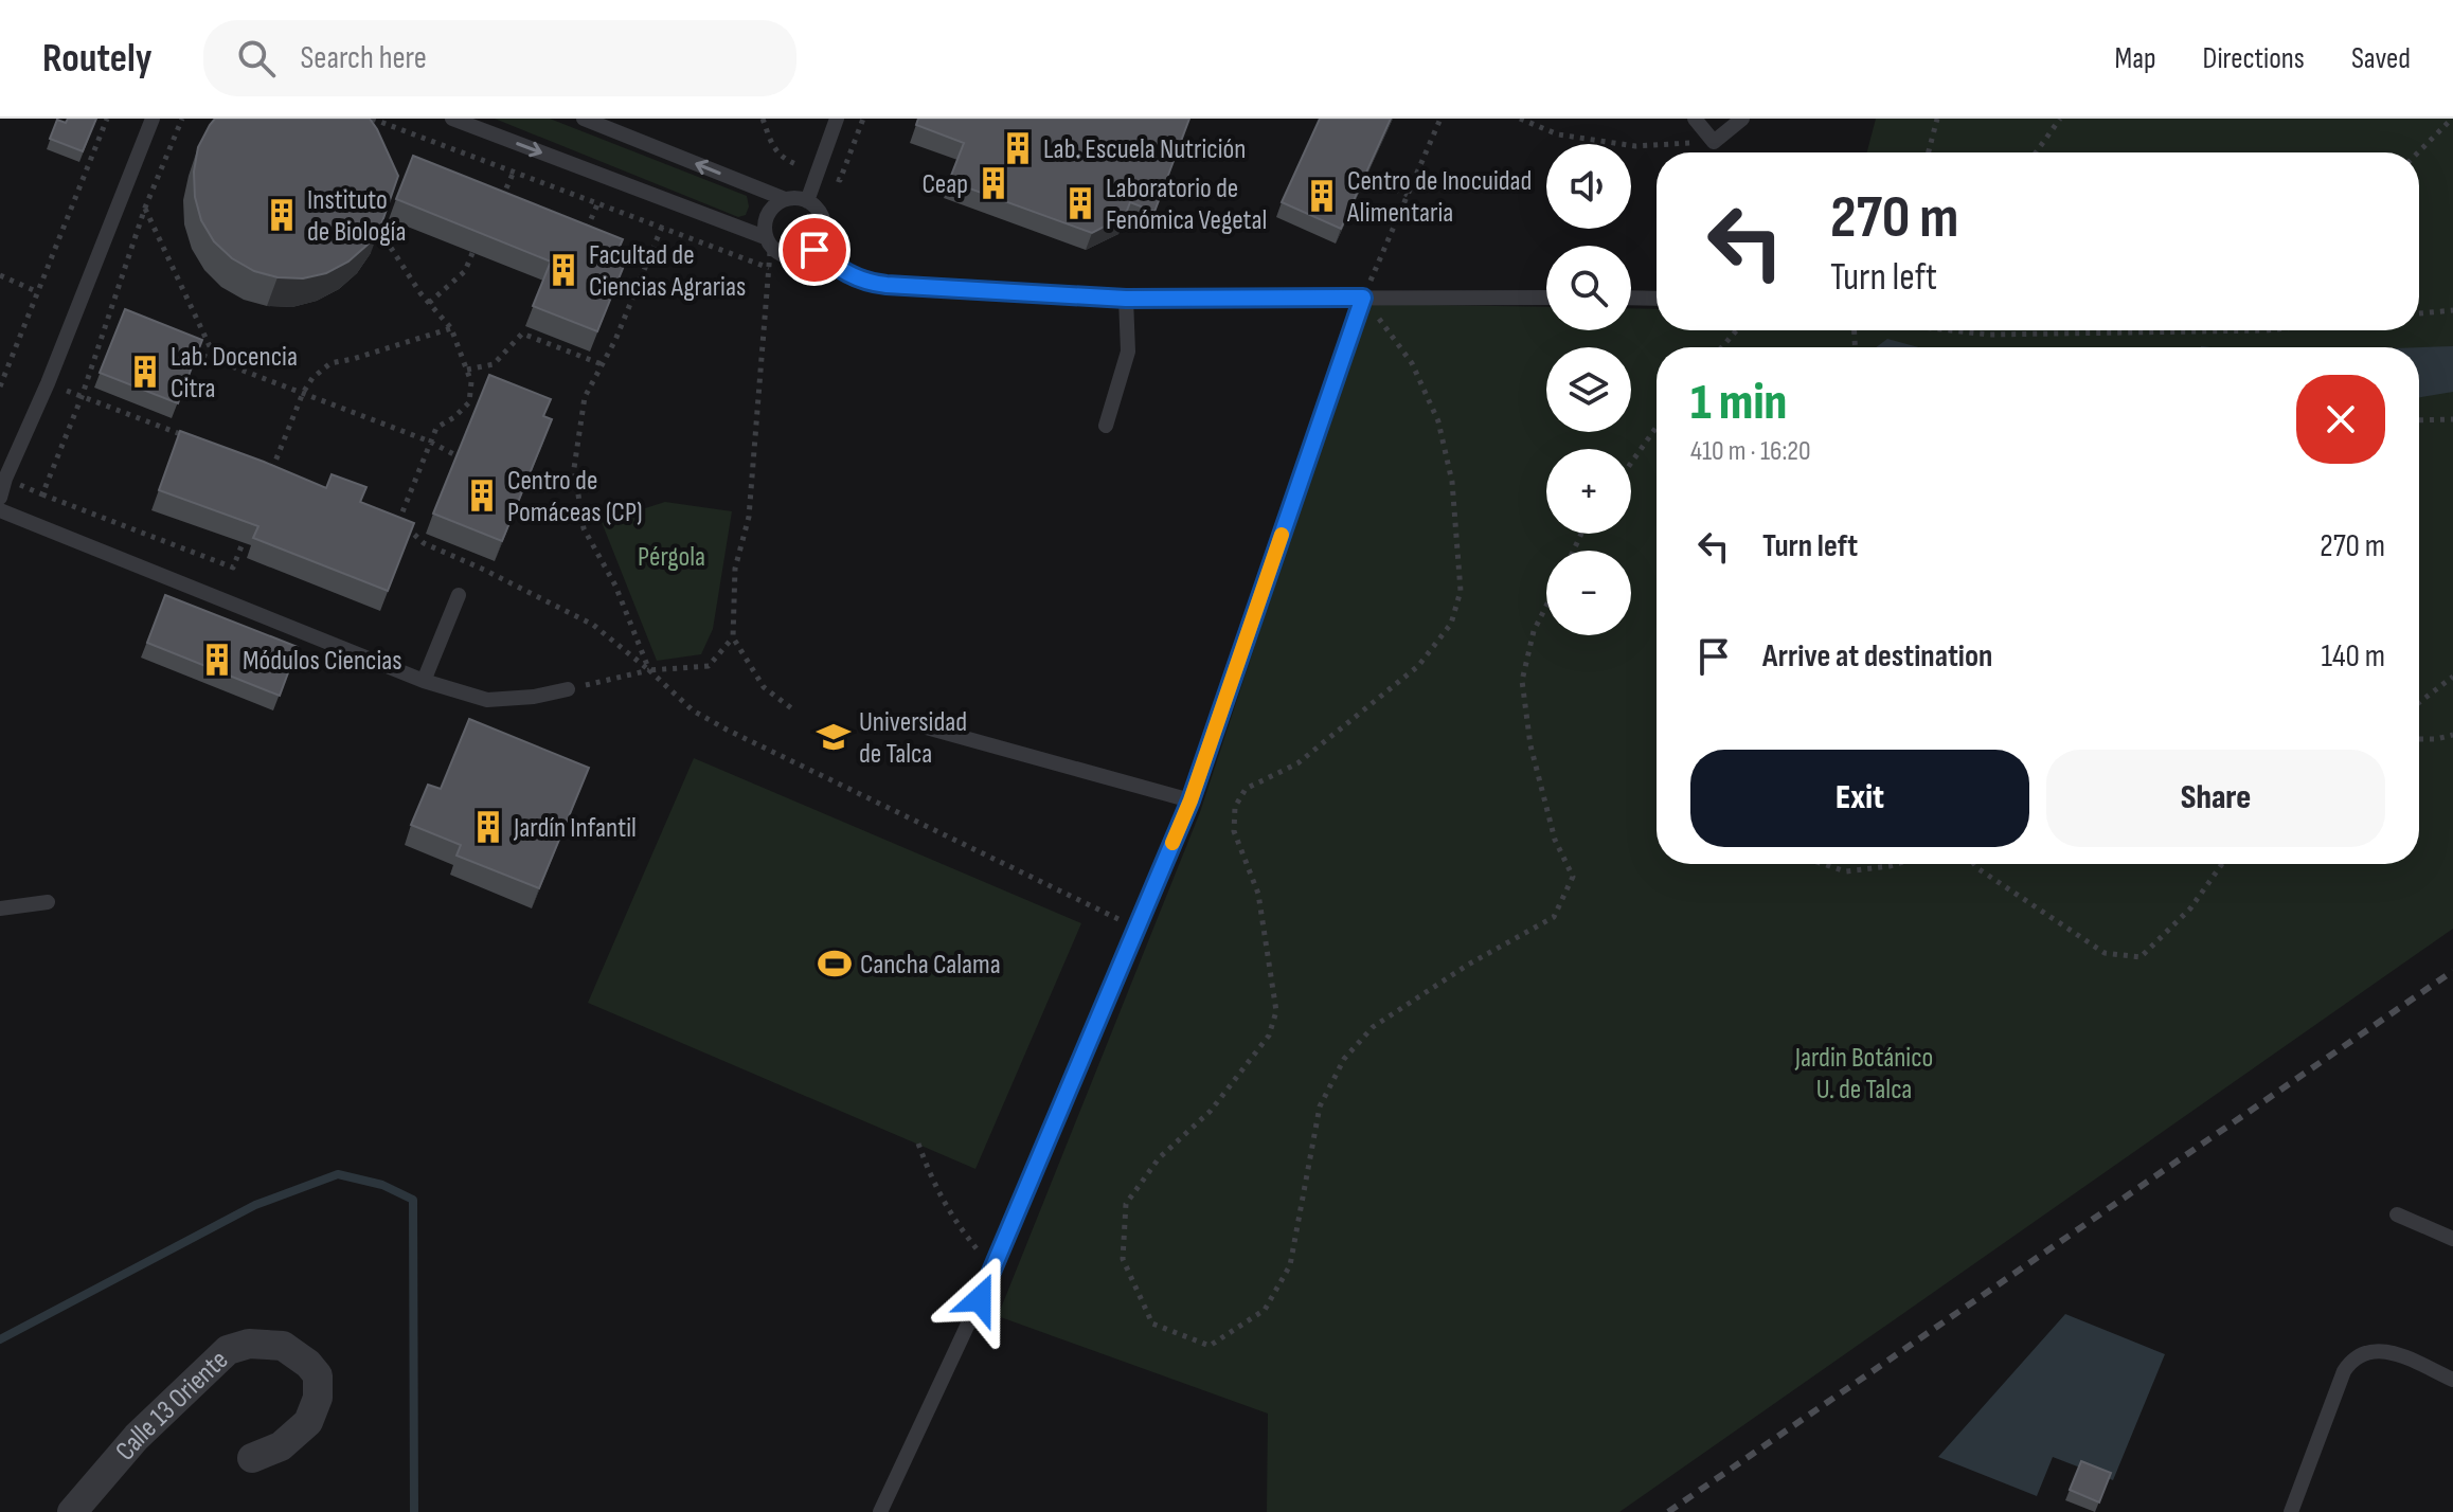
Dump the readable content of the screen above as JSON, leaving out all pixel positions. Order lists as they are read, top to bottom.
{
  "streets": {
    "street": ["Calle 13 Oriente"]
  },
  "parks": ["Pérgola", "Jardin Botánico U. de Talca"],
  "places": {
    "building": [
      "Lab. Escuela Nutrición",
      "Ceap",
      "Centro de Inocuidad Alimentaria",
      "Laboratorio de Fenómica Vegetal",
      "Instituto de Biología",
      "Facultad de Ciencias Agrarias",
      "Lab. Docencia Citra",
      "Centro de Pomáceas (CP)",
      "Módulos Ciencias",
      "Jardín Infantil"
    ],
    "school or university": ["Universidad de Talca"],
    "sports": ["Cancha Calama"]
  },
  "page": {
    "header": "Routely",
    "search": "Search here",
    "nav": ["Map", "Directions", "Saved"],
    "map_buttons": ["+", "−"],
    "turn": ["270 m", "Turn left"],
    "heading": ["1 min", "410 m · 16:20"],
    "list": [
      {
        "name": "Turn left",
        "value": "270 m"
      },
      {
        "name": "Arrive at destination",
        "value": "140 m"
      }
    ],
    "buttons": ["Exit", "Share"]
  }
}
